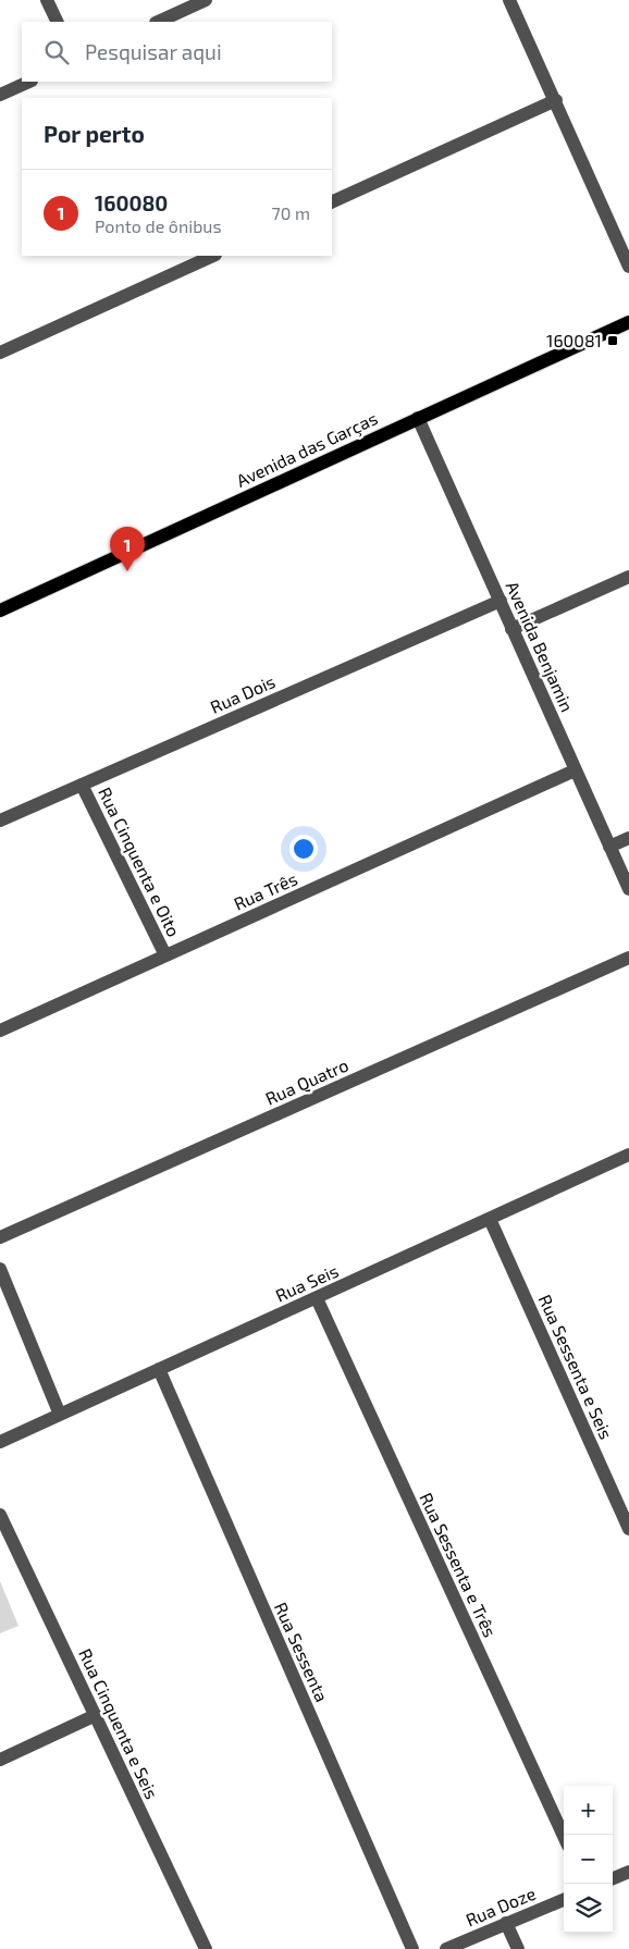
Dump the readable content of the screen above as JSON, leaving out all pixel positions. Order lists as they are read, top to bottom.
{
  "streets": {
    "main road": ["Avenida das Garças"],
    "street": [
      "Avenida Benjamin",
      "Rua Dois",
      "Rua Cinquenta e Oito",
      "Rua Três",
      "Rua Quatro",
      "Rua Seis",
      "Rua Sessenta e Seis",
      "Rua Sessenta e Três",
      "Rua Sessenta",
      "Rua Cinquenta e Seis",
      "Rua Doze"
    ]
  },
  "crossings": [
    ["Avenida das Garças", "Avenida Benjamin"],
    ["Avenida Benjamin", "Rua Dois"],
    ["Avenida Benjamin", "Rua Três"],
    ["Rua Dois", "Rua Cinquenta e Oito"],
    ["Rua Cinquenta e Oito", "Rua Três"],
    ["Rua Seis", "Rua Sessenta e Seis"],
    ["Rua Seis", "Rua Sessenta e Três"],
    ["Rua Seis", "Rua Sessenta"]
  ],
  "places": {
    "transit": ["160081"]
  },
  "page": {
    "search": "Pesquisar aqui",
    "heading": "Por perto",
    "list": [
      {
        "mark": "1",
        "name": "160080",
        "note": "Ponto de ônibus",
        "value": "70 m"
      }
    ],
    "pins": "1",
    "map_buttons": ["+", "−"]
  }
}
